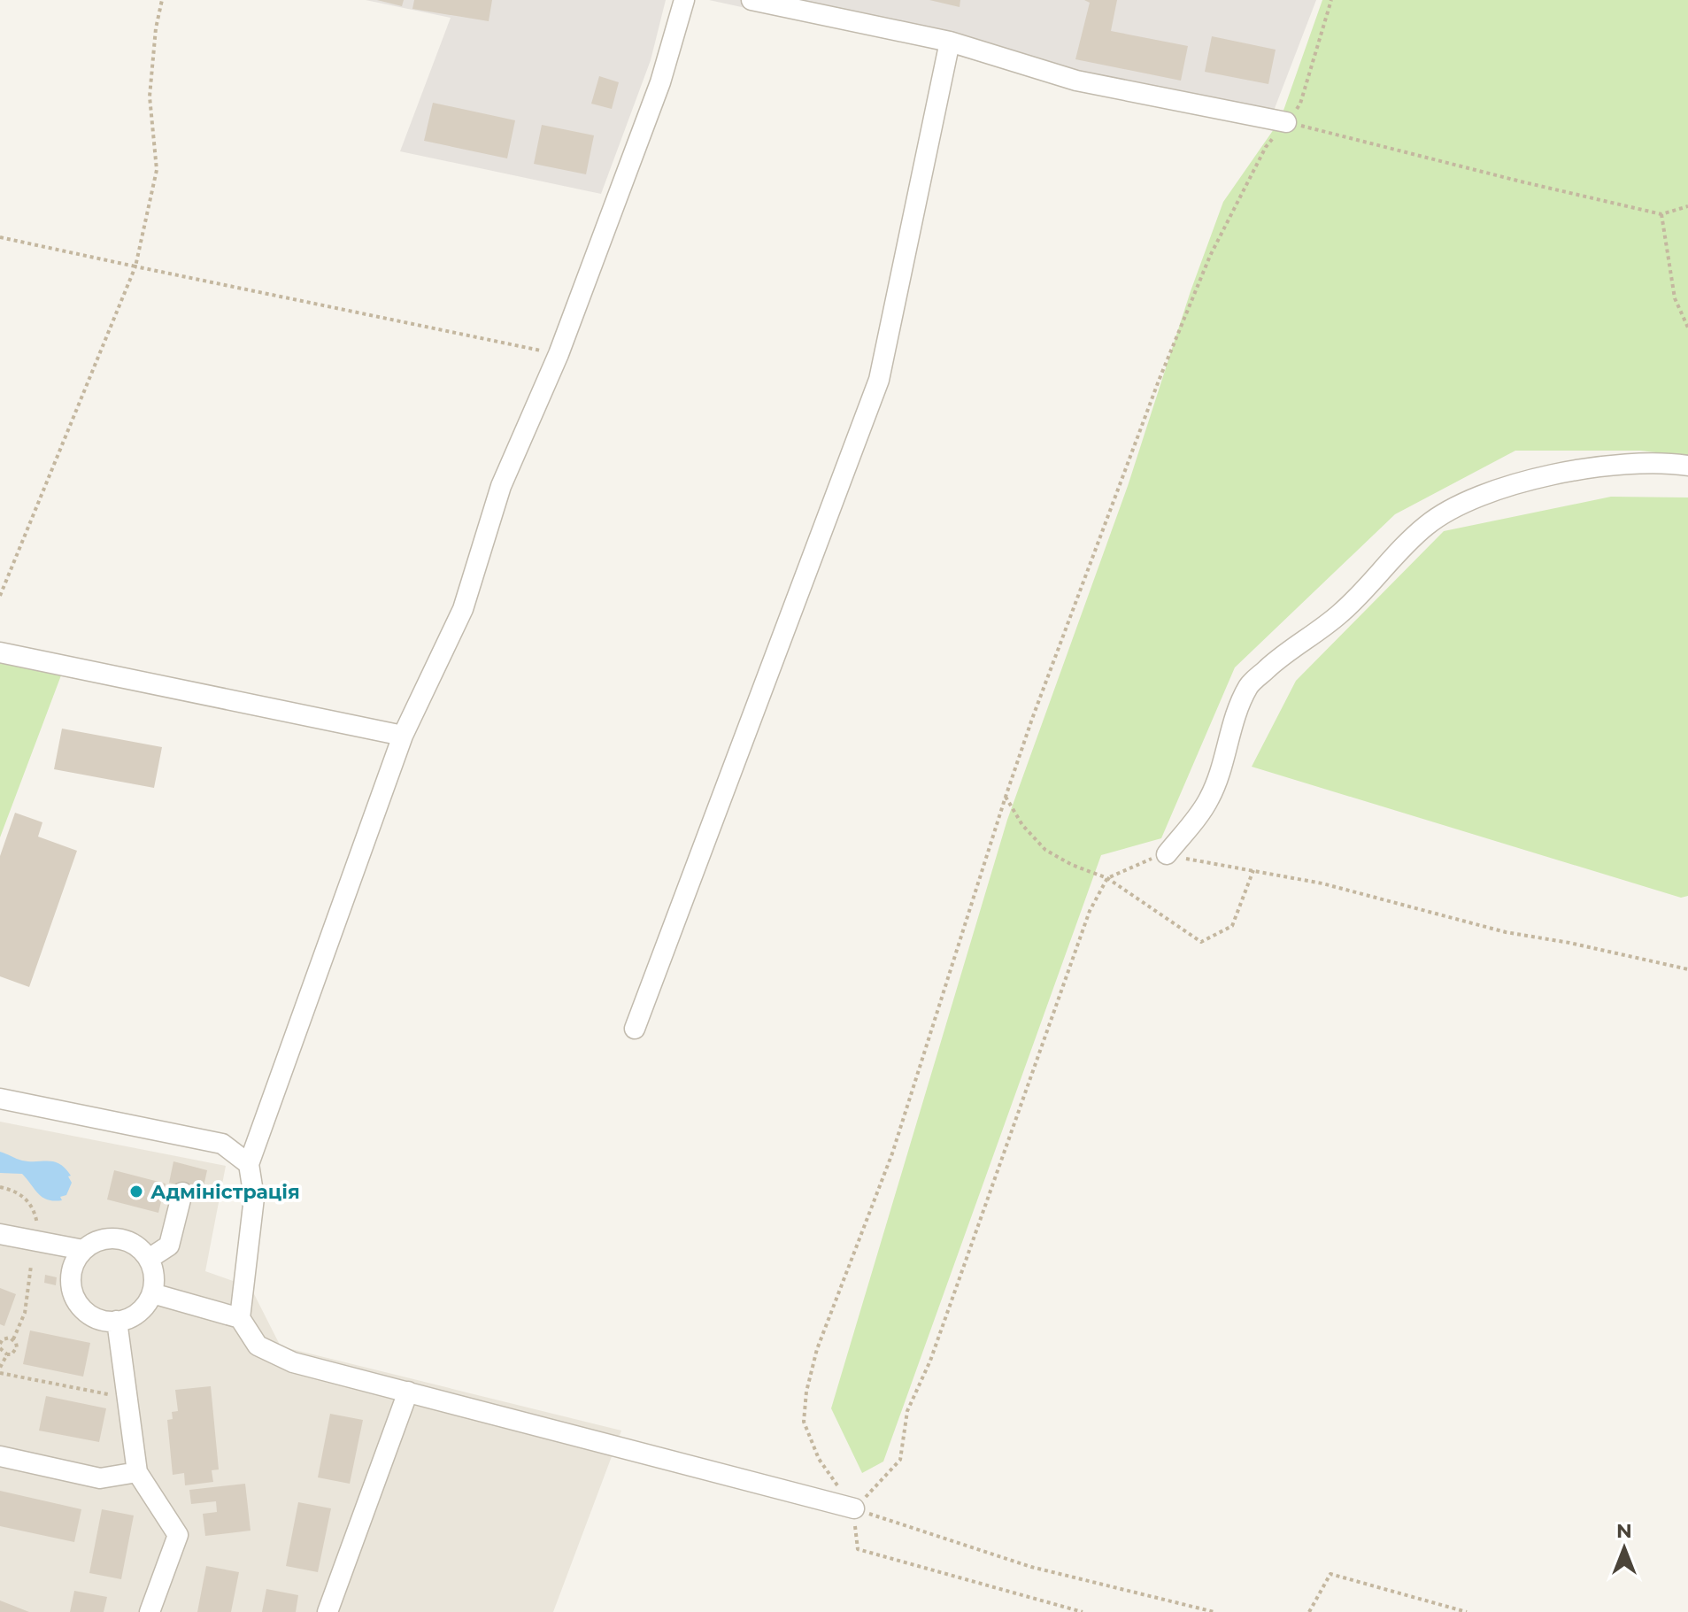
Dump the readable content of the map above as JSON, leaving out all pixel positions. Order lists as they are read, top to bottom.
{
  "places": ["Адміністрація"],
  "north": "top"
}
